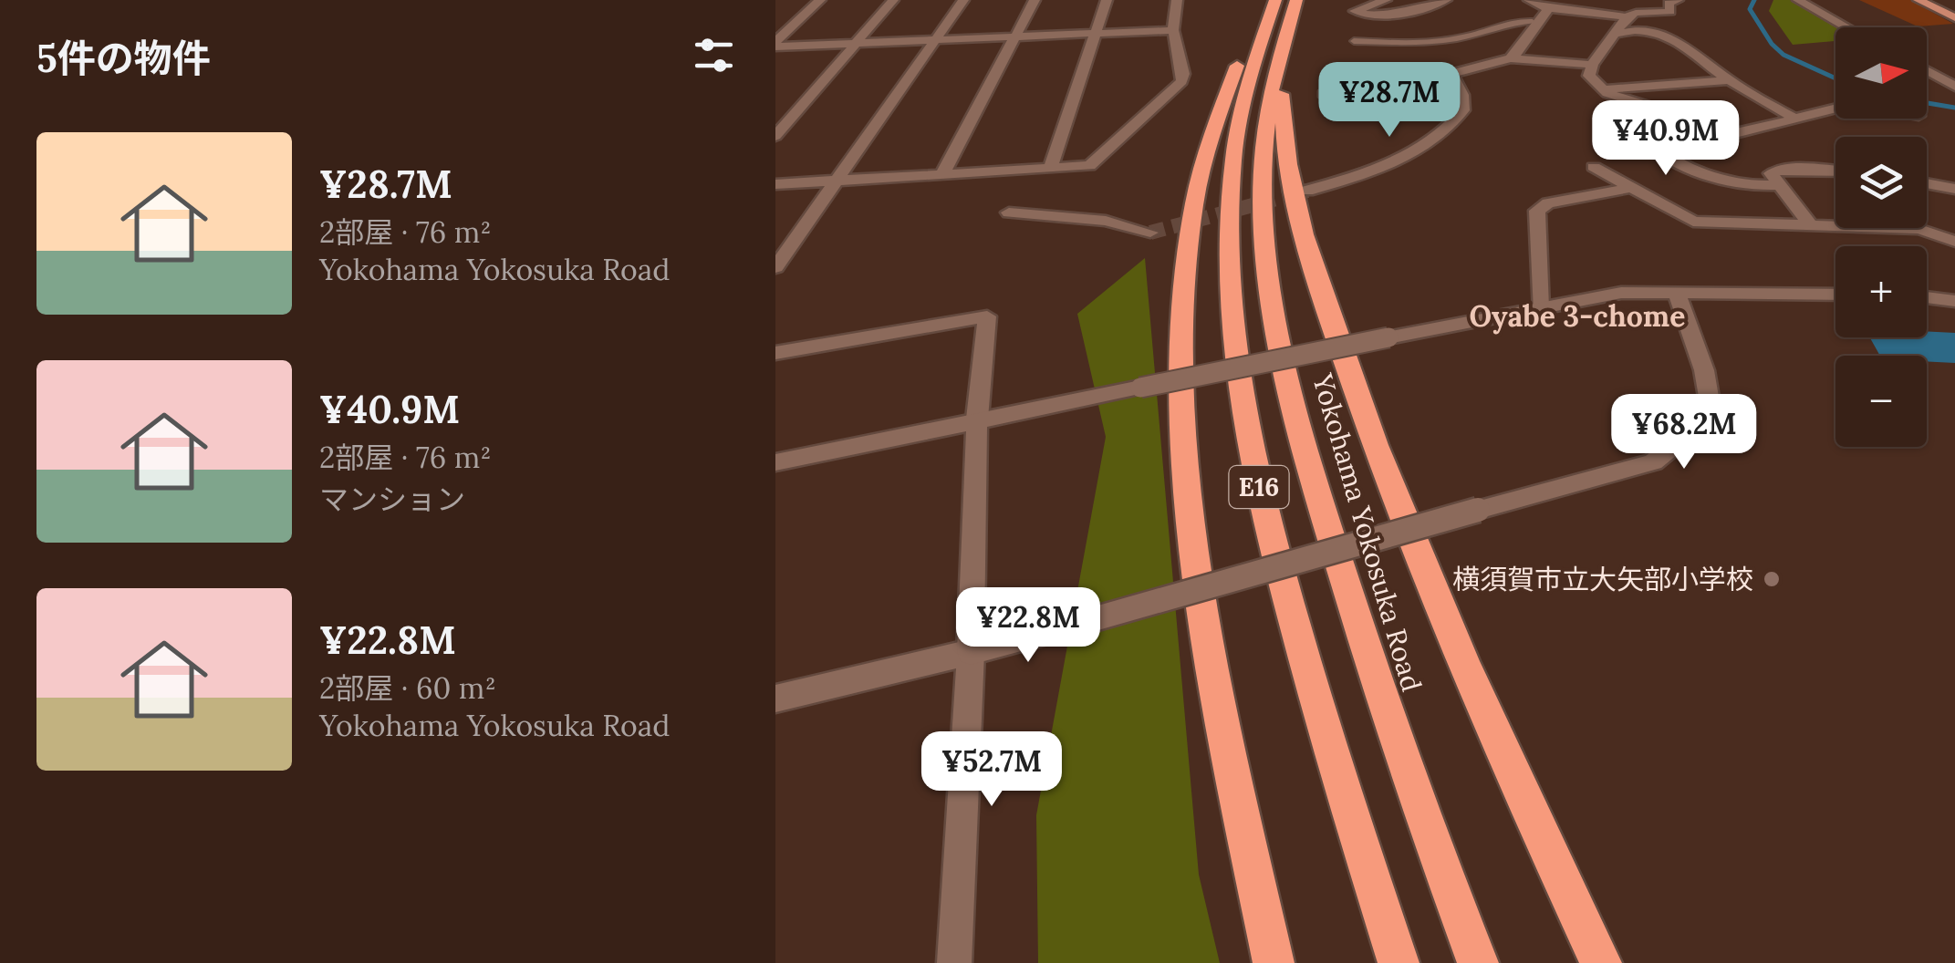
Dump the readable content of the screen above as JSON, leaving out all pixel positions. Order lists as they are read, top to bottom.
{
  "streets": {
    "highway": ["E16", "Yokohama Yokosuka Road"]
  },
  "districts": ["Oyabe 3-chome"],
  "places": ["横須賀市立大矢部小学校"],
  "north": "right",
  "page": {
    "heading": "5件の物件",
    "map_buttons": ["+", "−"],
    "price": [
      "¥28.7M",
      "¥40.9M",
      "¥68.2M",
      "¥22.8M",
      "¥52.7M"
    ],
    "list": [
      {
        "name": "¥28.7M",
        "note": "2部屋 · 76 m² · Yokohama Yokosuka Road"
      },
      {
        "name": "¥40.9M",
        "note": "2部屋 · 76 m² · マンション"
      },
      {
        "name": "¥22.8M",
        "note": "2部屋 · 60 m² · Yokohama Yokosuka Road"
      }
    ]
  }
}
